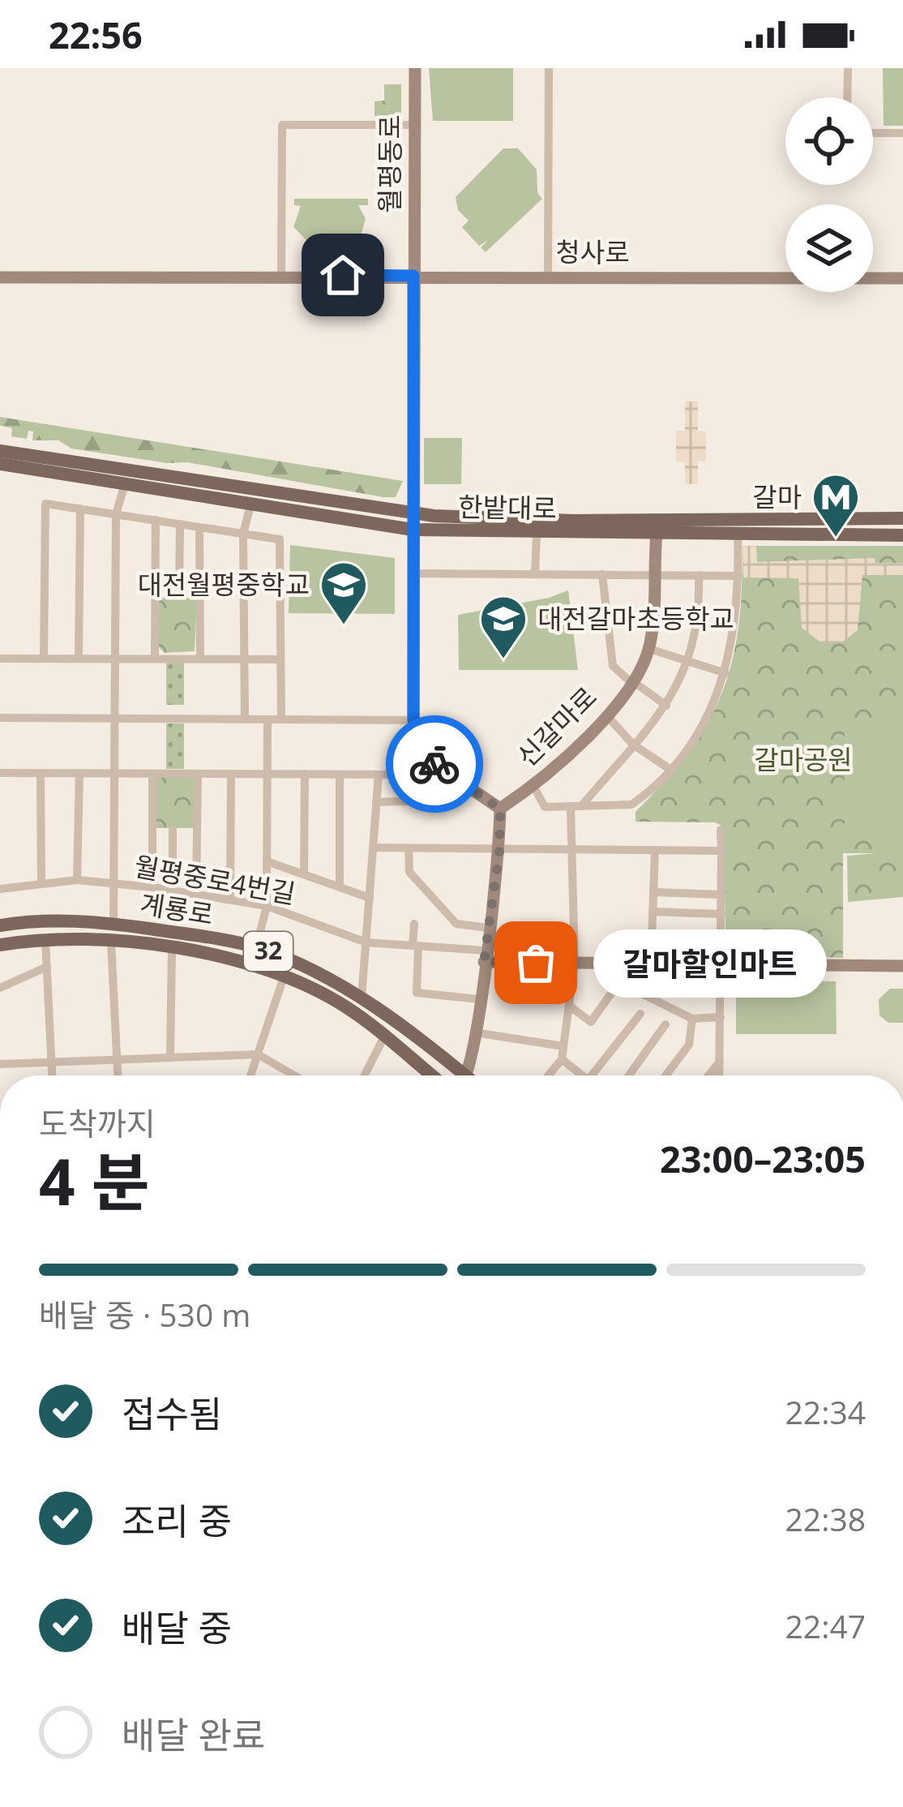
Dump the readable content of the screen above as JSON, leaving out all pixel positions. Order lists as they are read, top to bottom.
{
  "streets": {
    "main road": ["한밭대로", "계룡로", "32"],
    "street": [
      "월평동로",
      "청사로",
      "신갈마로",
      "월평중로4번길"
    ]
  },
  "crossings": [
    ["월평동로", "청사로"],
    ["월평동로", "한밭대로"],
    ["월평동로", "신갈마로"],
    ["한밭대로", "신갈마로"]
  ],
  "parks": ["갈마공원"],
  "places": {
    "metro station": ["갈마"],
    "school or university": ["대전월평중학교", "대전갈마초등학교"],
    "other": ["갈마할인마트"]
  },
  "page": {
    "status": "22:56",
    "bubble": "갈마할인마트",
    "heading": ["4 분", "도착까지", "23:00–23:05"],
    "bar": "배달 중 · 530 m",
    "list": [
      ["접수됨", "22:34"],
      ["조리 중", "22:38"],
      ["배달 중", "22:47"],
      "배달 완료"
    ]
  }
}
